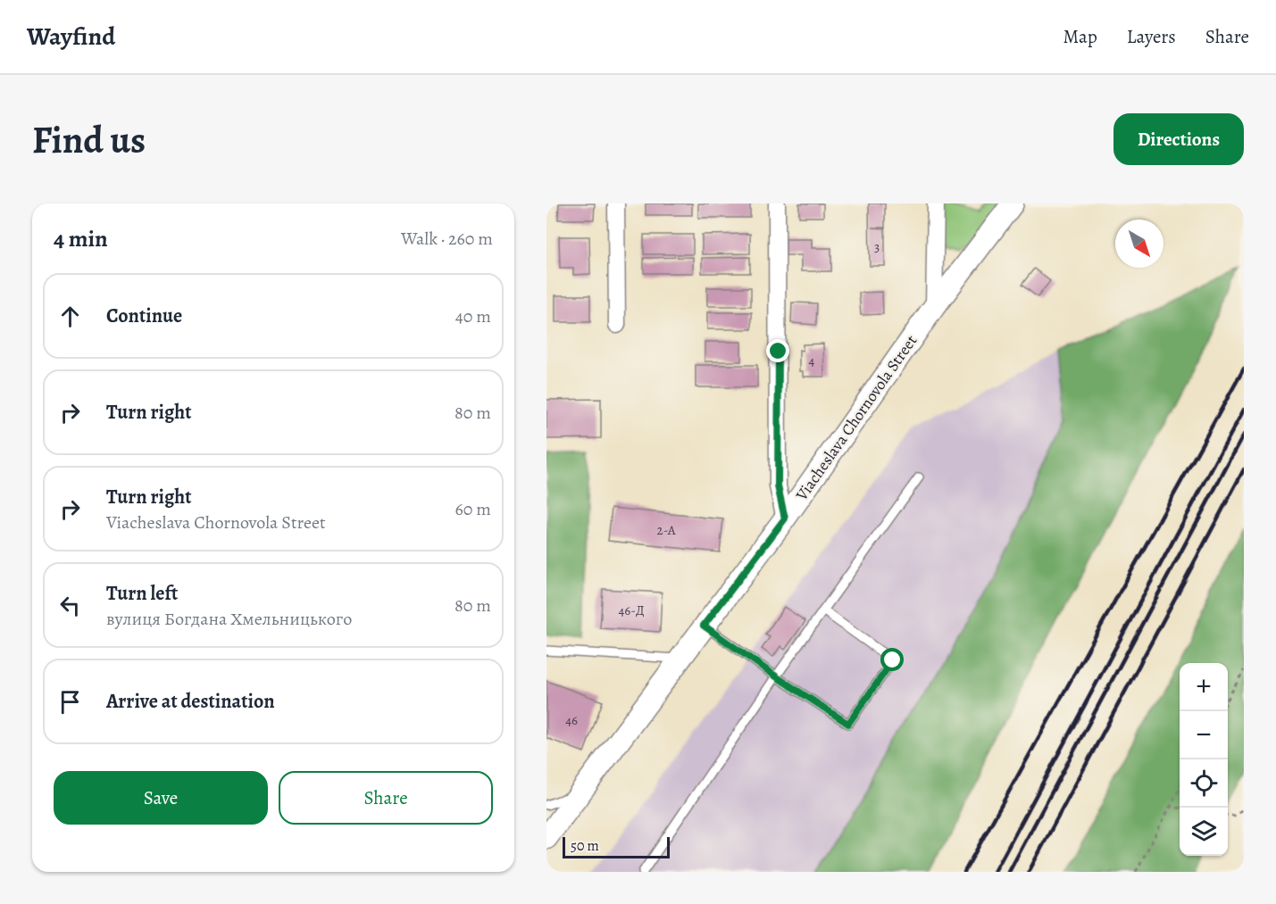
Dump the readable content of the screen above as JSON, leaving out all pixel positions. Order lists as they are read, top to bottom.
{
  "streets": {
    "street": ["Viacheslava Chornovola Street"]
  },
  "house_numbers": [
    "3",
    "4",
    "2-А",
    "46-Д",
    "46"
  ],
  "scale_bar": "50 m",
  "north": "bottom right",
  "page": {
    "header": "Wayfind",
    "nav": ["Map", "Layers", "Share"],
    "buttons": [
      "Directions",
      ["Save", "Share"]
    ],
    "title": "Find us",
    "heading": ["4 min", "Walk · 260 m"],
    "list": [
      ["Continue", "40 m"],
      ["Turn right", "80 m"],
      ["Turn right", "Viacheslava Chornovola Street", "60 m"],
      ["Turn left", "вулиця Богдана Хмельницького", "80 m"],
      "Arrive at destination"
    ],
    "map_buttons": ["+", "−"],
    "scale": "50 m"
  }
}
